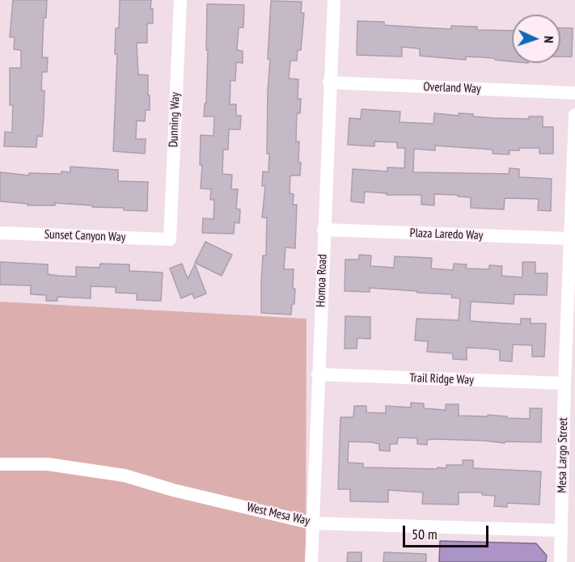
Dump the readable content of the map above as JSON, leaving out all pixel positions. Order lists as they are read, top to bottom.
{
  "streets": {
    "street": [
      "Overland Way",
      "Dunning Way",
      "Plaza Laredo Way",
      "Sunset Canyon Way",
      "Homoa Road",
      "Trail Ridge Way",
      "Mesa Largo Street",
      "West Mesa Way"
    ]
  },
  "crossings": [
    ["Overland Way", "Homoa Road"],
    ["Dunning Way", "Sunset Canyon Way"],
    ["Plaza Laredo Way", "Homoa Road"],
    ["Plaza Laredo Way", "Mesa Largo Street"],
    ["Homoa Road", "Trail Ridge Way"],
    ["Homoa Road", "West Mesa Way"],
    ["Trail Ridge Way", "Mesa Largo Street"],
    ["Mesa Largo Street", "West Mesa Way"]
  ],
  "scale_bar": "50 m",
  "north": "right"
}
